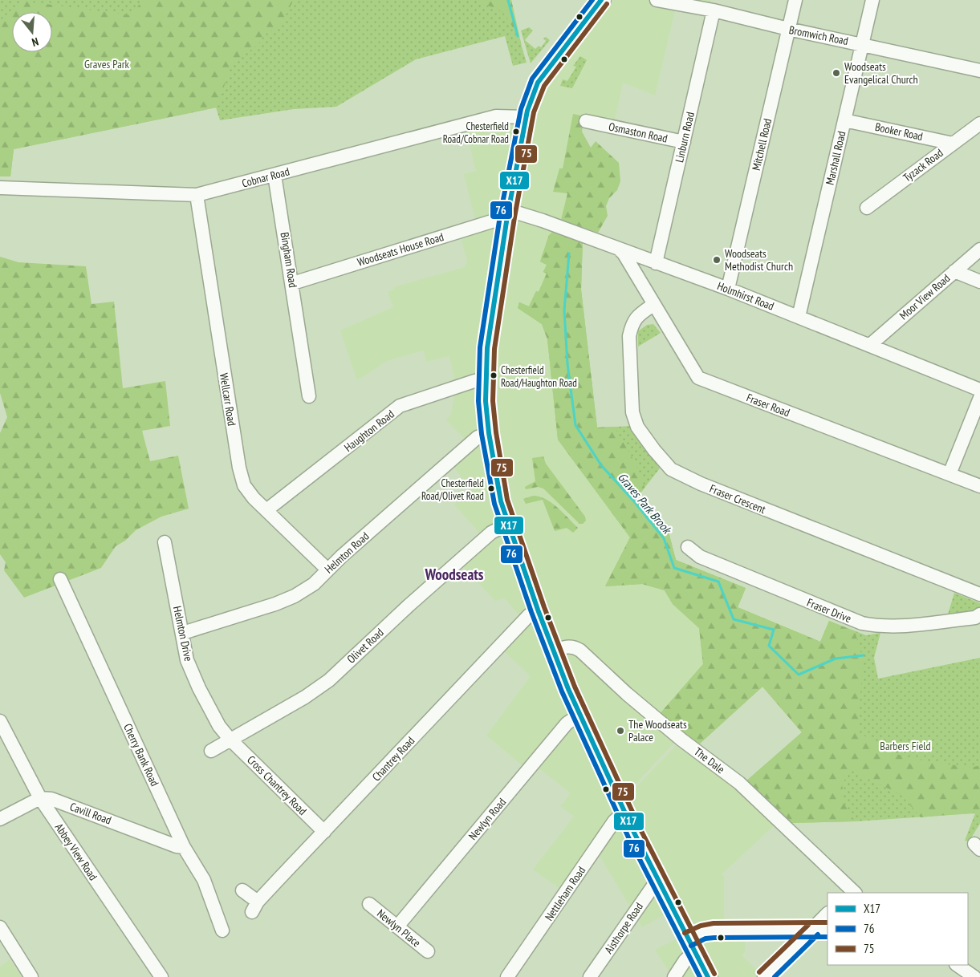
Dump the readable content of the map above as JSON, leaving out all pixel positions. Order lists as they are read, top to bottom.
{
  "streets": {
    "street": [
      "Bromwich Road",
      "Booker Road",
      "Osmaston Road",
      "Linburn Road",
      "Mitchell Road",
      "Marshall Road",
      "Tyzack Road",
      "Cobnar Road",
      "Woodseats House Road",
      "Bingham Road",
      "Holmhirst Road",
      "Moor View Road",
      "Wellcarr Road",
      "Fraser Road",
      "Haughton Road",
      "Fraser Crescent",
      "Helmton Road",
      "Fraser Drive",
      "Helmton Drive",
      "Olivet Road",
      "Cherry Bank Road",
      "Chantrey Road",
      "The Dale",
      "Cross Chantrey Road",
      "Cavill Road",
      "Newlyn Road",
      "Abbey View Road",
      "Nettleham Road",
      "Newlyn Place",
      "Aisthorpe Road"
    ]
  },
  "crossings": [
    ["Bromwich Road", "Linburn Road"],
    ["Bromwich Road", "Mitchell Road"],
    ["Bromwich Road", "Marshall Road"],
    ["Booker Road", "Marshall Road"],
    ["Booker Road", "Tyzack Road"],
    ["Osmaston Road", "Linburn Road"],
    ["Linburn Road", "Holmhirst Road"],
    ["Mitchell Road", "Holmhirst Road"],
    ["Marshall Road", "Holmhirst Road"],
    ["Cobnar Road", "Bingham Road"],
    ["Cobnar Road", "Wellcarr Road"],
    ["Woodseats House Road", "Bingham Road"],
    ["Woodseats House Road", "Holmhirst Road"],
    ["Holmhirst Road", "Moor View Road"],
    ["Holmhirst Road", "Fraser Road"],
    ["Wellcarr Road", "Haughton Road"],
    ["Wellcarr Road", "Helmton Road"],
    ["Fraser Road", "Fraser Crescent"],
    ["Helmton Road", "Helmton Drive"],
    ["Helmton Drive", "Olivet Road"],
    ["Helmton Drive", "Cross Chantrey Road"],
    ["Olivet Road", "Cross Chantrey Road"],
    ["Cherry Bank Road", "Cavill Road"],
    ["Chantrey Road", "Cross Chantrey Road"],
    ["Cavill Road", "Abbey View Road"],
    ["Newlyn Road", "Newlyn Place"]
  ],
  "districts": ["Woodseats"],
  "water": ["Graves Park Brook"],
  "parks": ["Graves Park", "Barbers Field"],
  "places": [
    "Woodseats Evangelical Church",
    "Chesterfield Road/Cobnar Road",
    "Woodseats Methodist Church",
    "Chesterfield Road/Haughton Road",
    "Chesterfield Road/Olivet Road",
    "The Woodseats Palace"
  ],
  "lines": ["transit line X17", "transit line 76", "transit line 75"],
  "legend": ["X17", "76", "75"],
  "north": "bottom"
}
